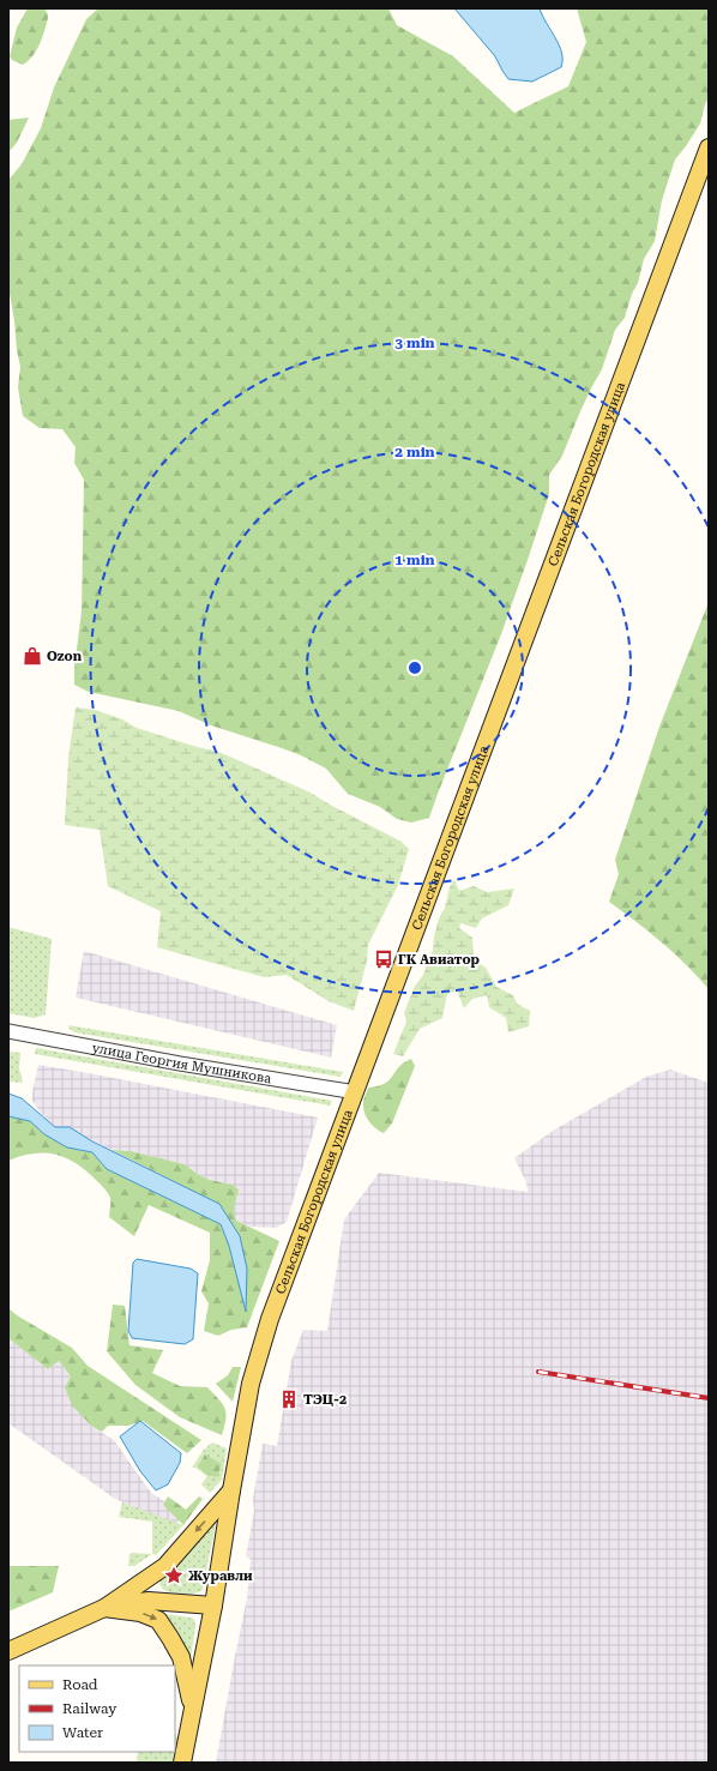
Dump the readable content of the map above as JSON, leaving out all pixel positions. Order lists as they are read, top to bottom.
{
  "streets": {
    "main road": ["Сельская Богородская улица"],
    "street": ["улица Георгия Мушникова"]
  },
  "crossings": [
    ["Сельская Богородская улица", "улица Георгия Мушникова"]
  ],
  "places": {
    "shop": ["Ozon"],
    "bus stop": ["ГК Авиатор"],
    "building": ["ТЭЦ-2"],
    "place": ["Журавли"]
  },
  "legend": ["Road", "Railway", "Water"],
  "rings": ["3 min", "2 min", "1 min"]
}
